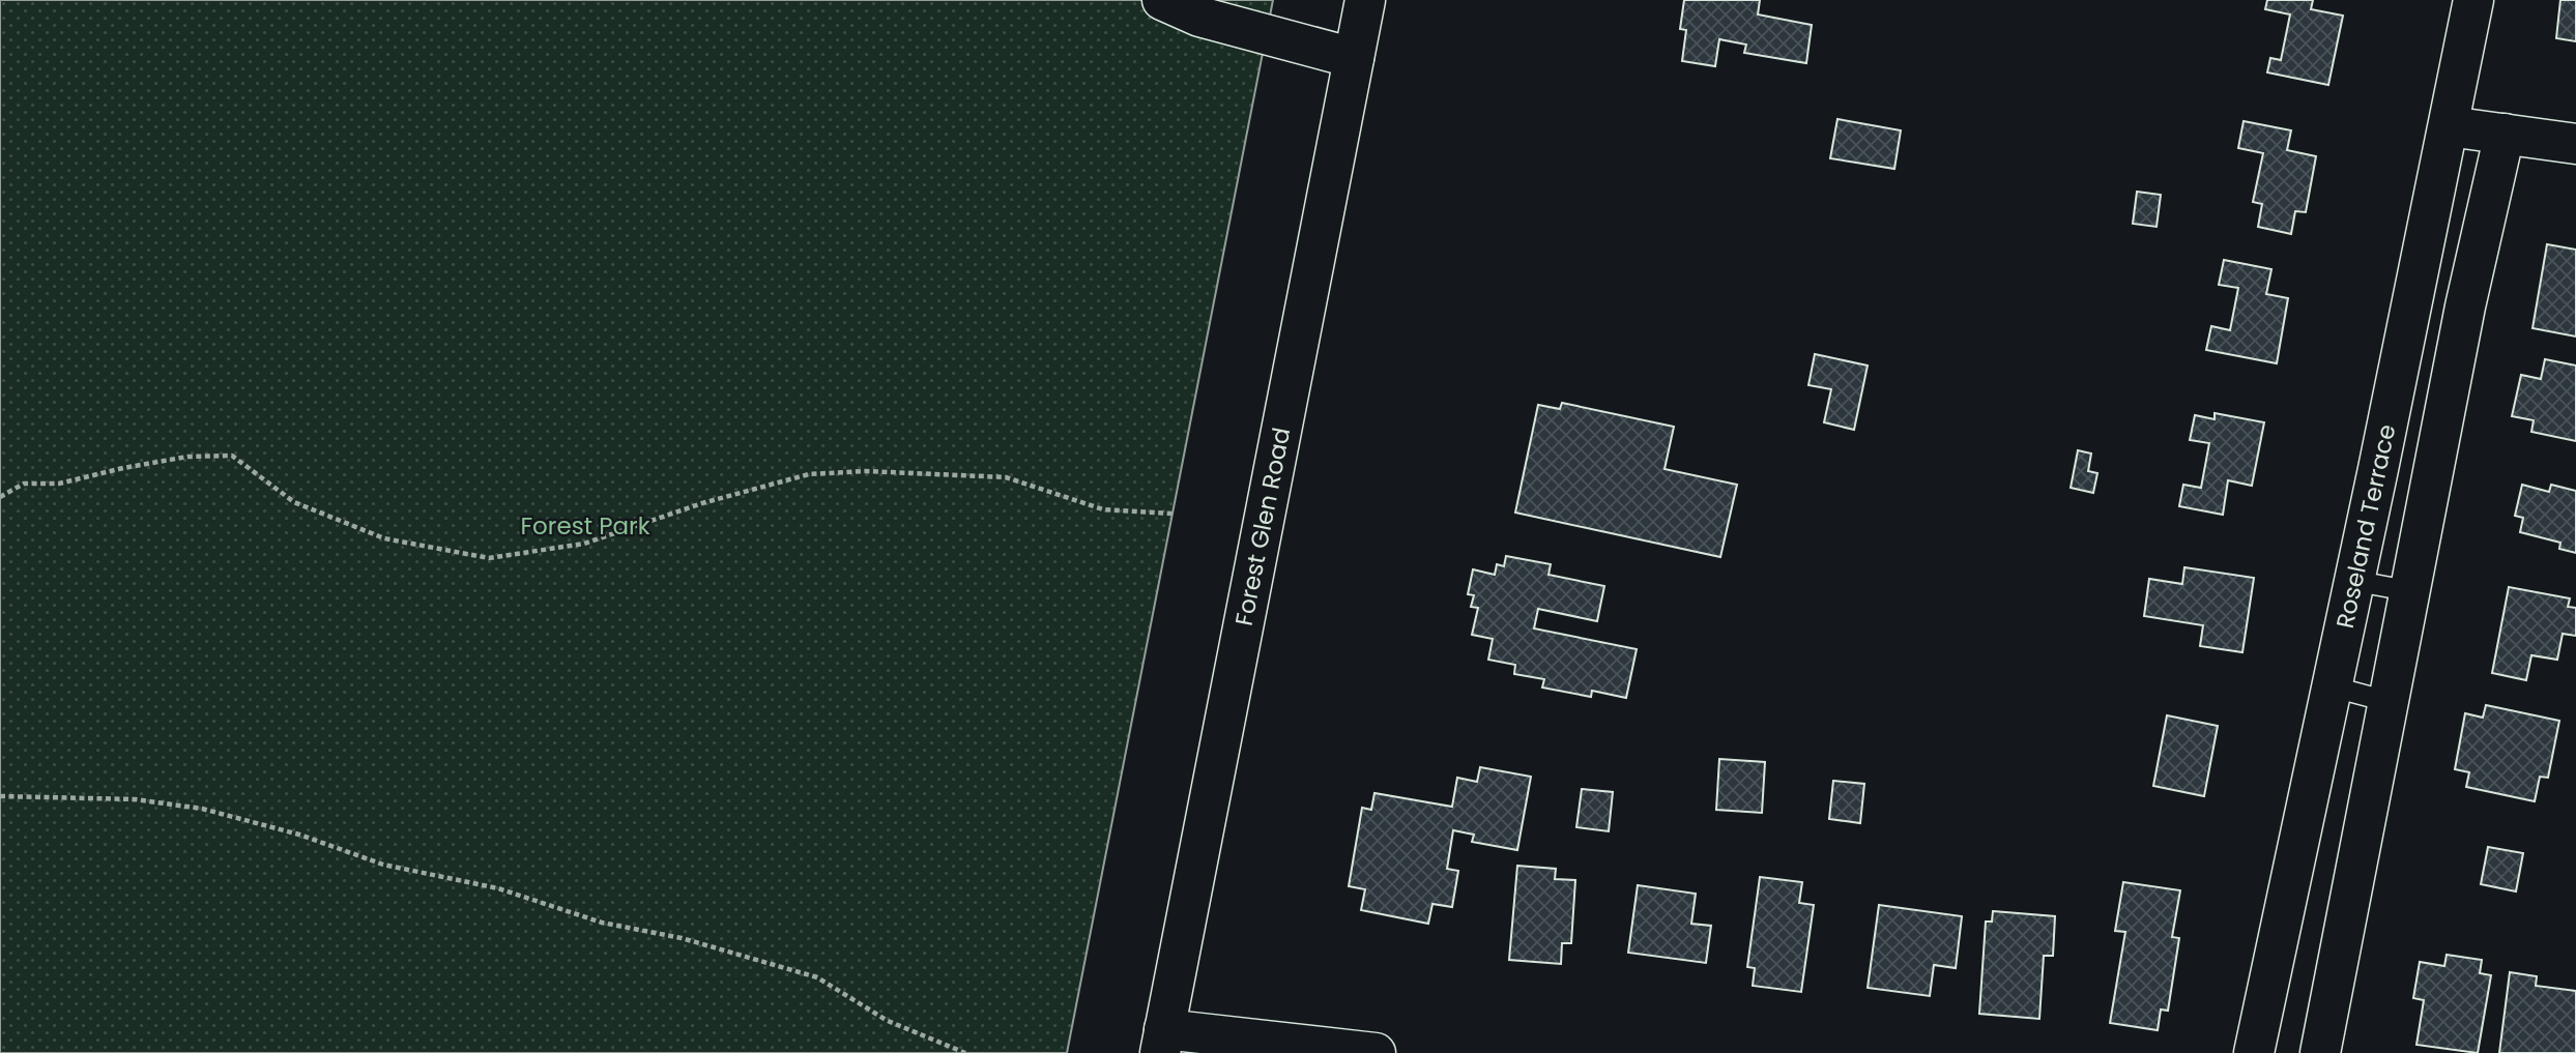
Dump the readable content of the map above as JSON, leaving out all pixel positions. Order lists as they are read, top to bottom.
{
  "streets": {
    "street": ["Forest Glen Road", "Roseland Terrace"]
  },
  "parks": ["Forest Park"]
}
